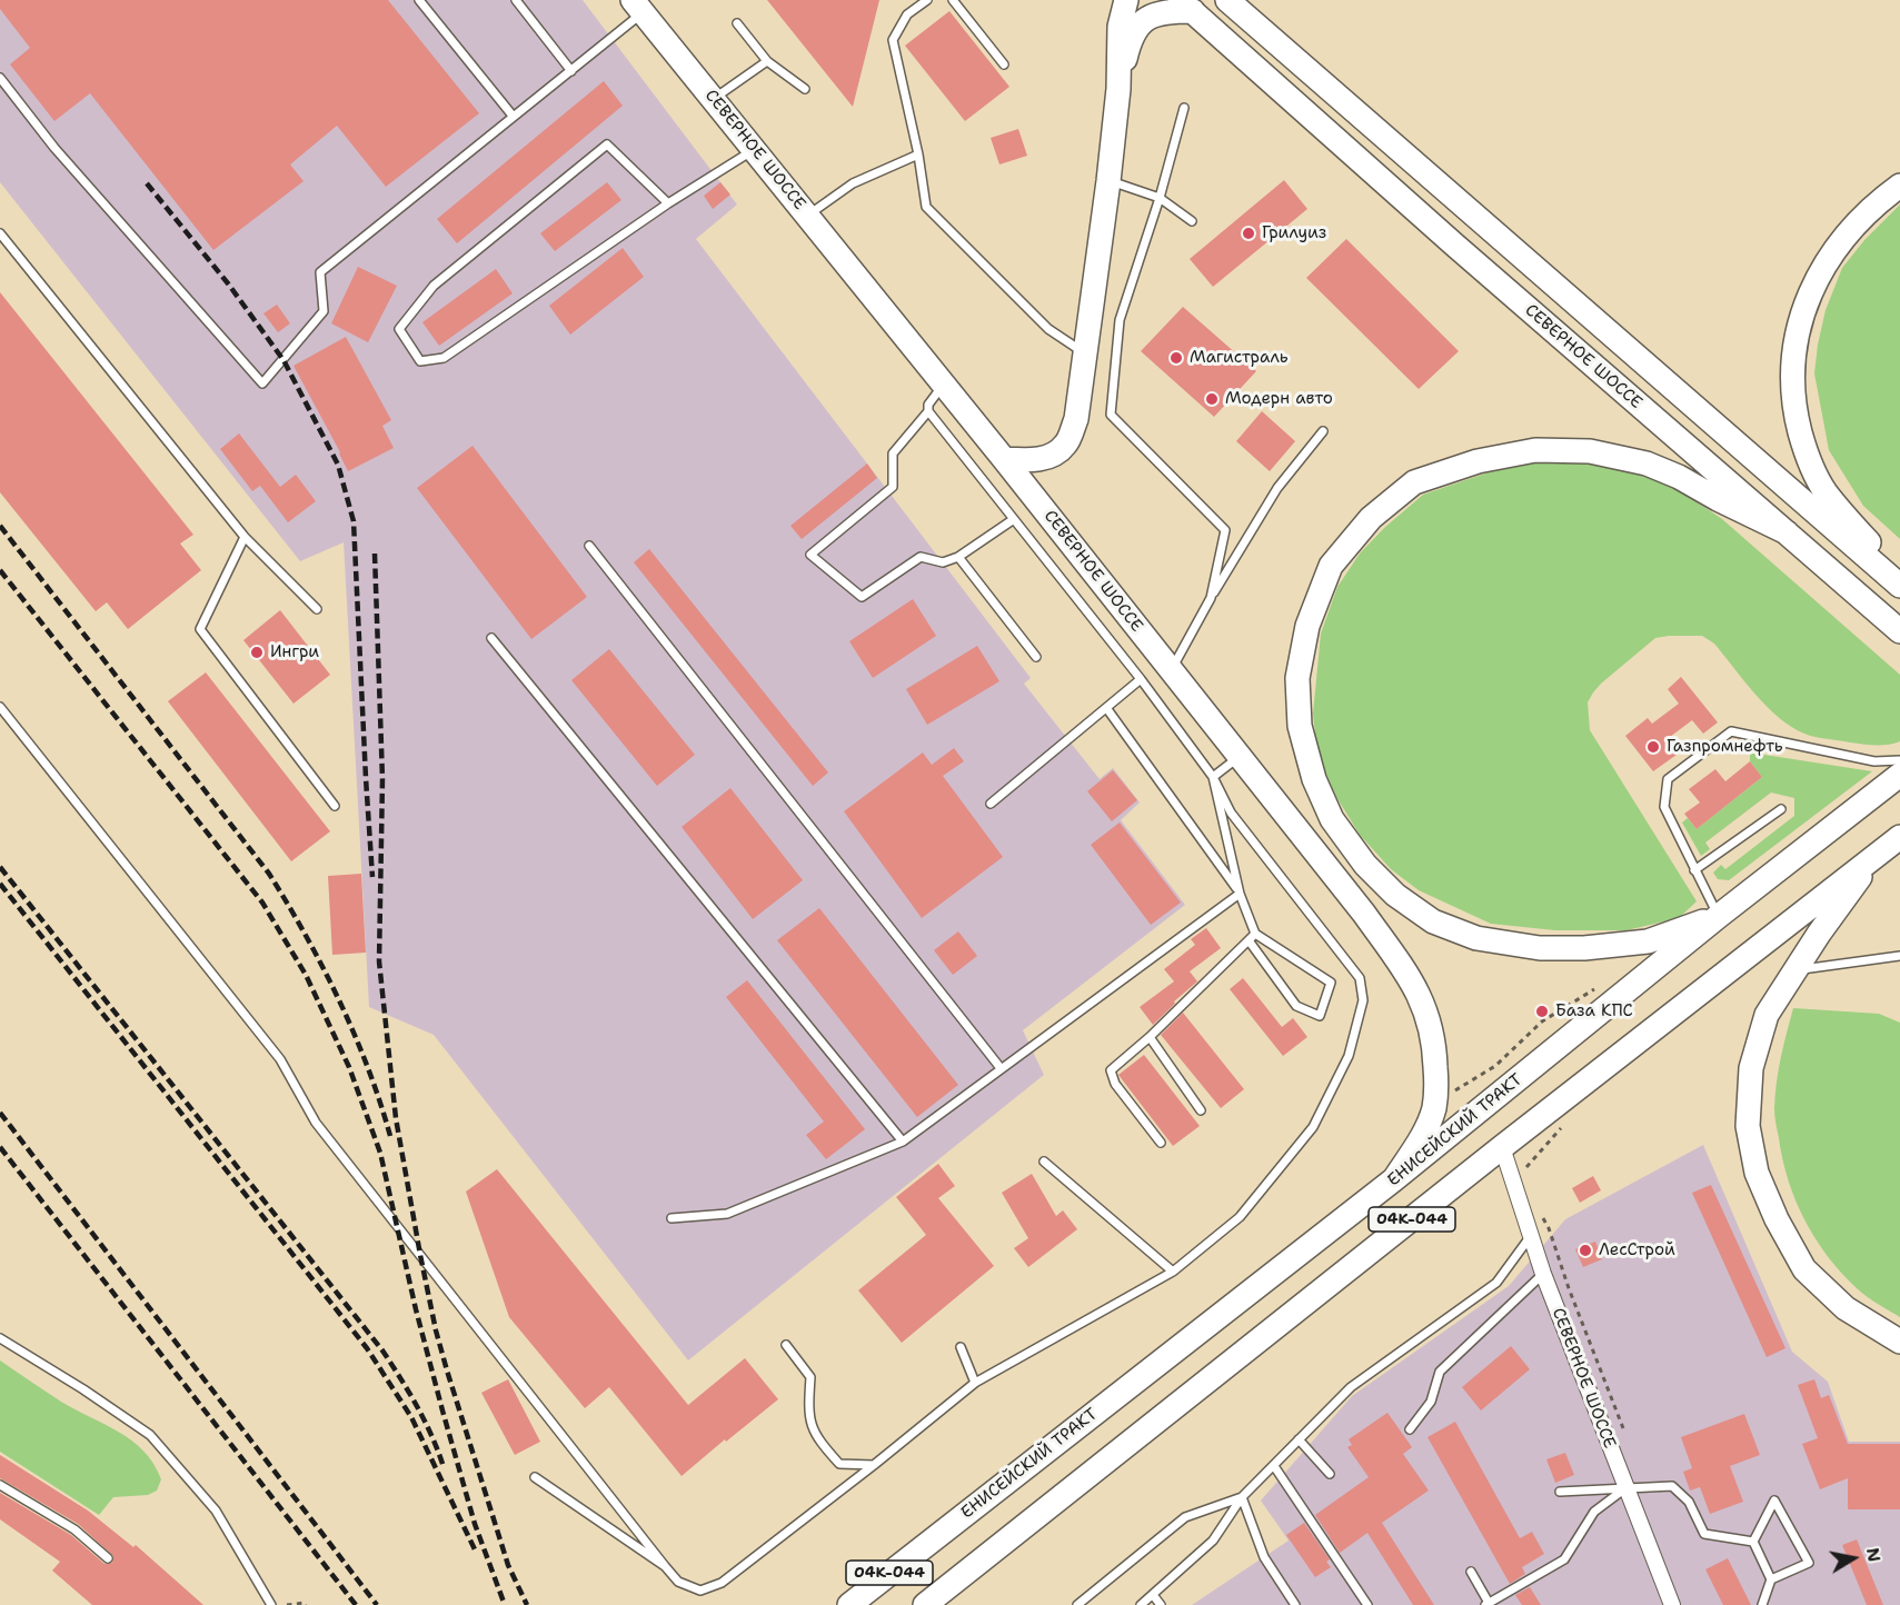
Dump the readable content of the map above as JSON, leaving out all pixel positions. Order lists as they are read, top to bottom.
{
  "streets": {
    "main road": ["СЕВЕРНОЕ ШОССЕ", "ЕНИСЕЙСКИЙ ТРАКТ", "04К-044"]
  },
  "crossings": [
    ["СЕВЕРНОЕ ШОССЕ", "ЕНИСЕЙСКИЙ ТРАКТ"],
    ["СЕВЕРНОЕ ШОССЕ", "04К-044"]
  ],
  "places": [
    "Грилуиз",
    "Магистраль",
    "Модерн авто",
    "Ингри",
    "Газпромнефть",
    "База КПС",
    "ЛесСтрой"
  ],
  "north": "right"
}
